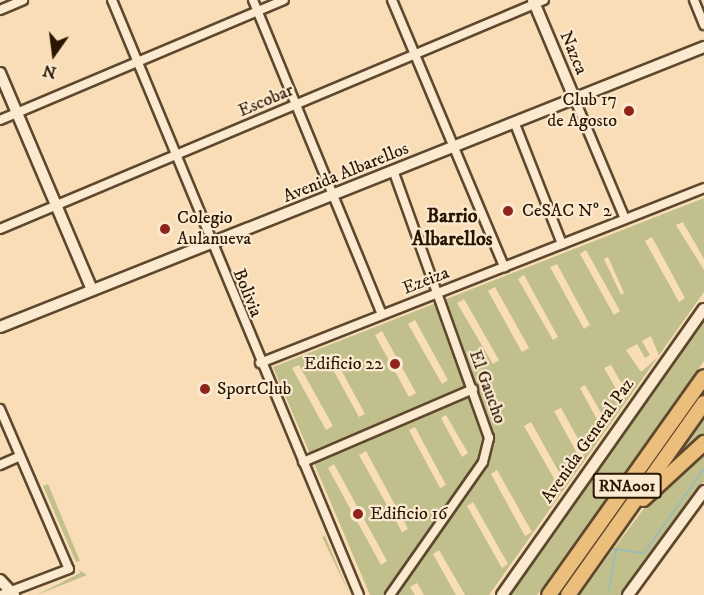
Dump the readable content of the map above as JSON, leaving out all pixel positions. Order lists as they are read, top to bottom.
{
  "streets": {
    "highway": ["RNA001"],
    "street": [
      "Nazca",
      "Escobar",
      "Avenida Albarellos",
      "Ezeiza",
      "Bolivia",
      "El Gaucho",
      "Avenida General Paz"
    ]
  },
  "crossings": [
    ["Nazca", "Escobar"],
    ["Nazca", "Avenida Albarellos"],
    ["Nazca", "Ezeiza"],
    ["Escobar", "Bolivia"],
    ["Avenida Albarellos", "Bolivia"],
    ["Avenida Albarellos", "El Gaucho"],
    ["Ezeiza", "Bolivia"],
    ["Ezeiza", "El Gaucho"]
  ],
  "districts": ["Barrio Albarellos"],
  "places": [
    "Club 17 de Agosto",
    "CeSAC Nº 2",
    "Colegio Aulanueva",
    "Edificio 22",
    "SportClub",
    "Edificio 16"
  ],
  "north": "bottom"
}
